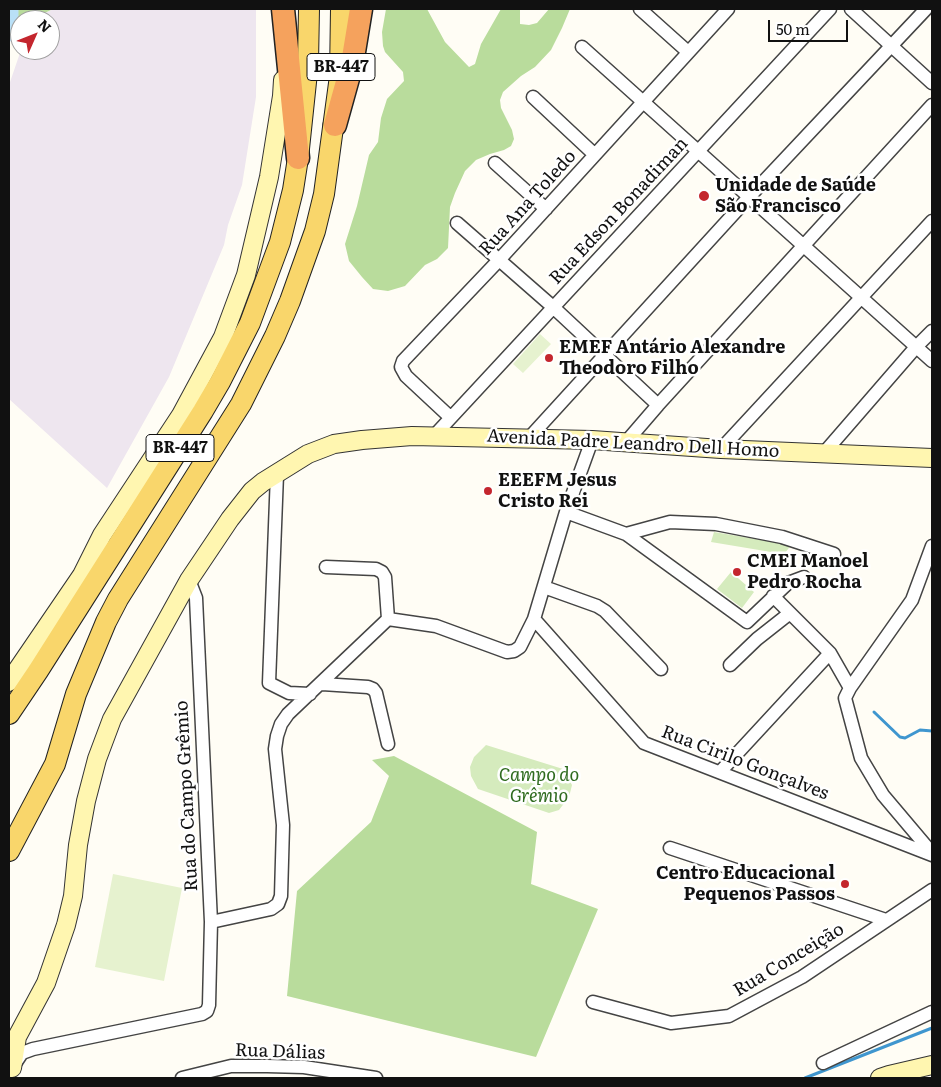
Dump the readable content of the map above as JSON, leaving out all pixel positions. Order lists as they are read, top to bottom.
{
  "streets": {
    "main road": ["BR-447"],
    "street": [
      "Rua Ana Toledo",
      "Rua Edson Bonadiman",
      "Avenida Padre Leandro Dell Homo",
      "Rua Cirilo Gonçalves",
      "Rua do Campo Grêmio",
      "Rua Conceição",
      "Rua Dálias"
    ]
  },
  "crossings": [
    ["Rua Ana Toledo", "Rua Edson Bonadiman"],
    ["Rua Edson Bonadiman", "Avenida Padre Leandro Dell Homo"],
    ["Avenida Padre Leandro Dell Homo", "Rua do Campo Grêmio"]
  ],
  "parks": ["Campo do Grêmio"],
  "places": [
    "Unidade de Saúde São Francisco",
    "EMEF Antário Alexandre Theodoro Filho",
    "EEEFM Jesus Cristo Rei",
    "CMEI Manoel Pedro Rocha",
    "Centro Educacional Pequenos Passos"
  ],
  "scale_bar": "50 m",
  "north": "top right"
}
